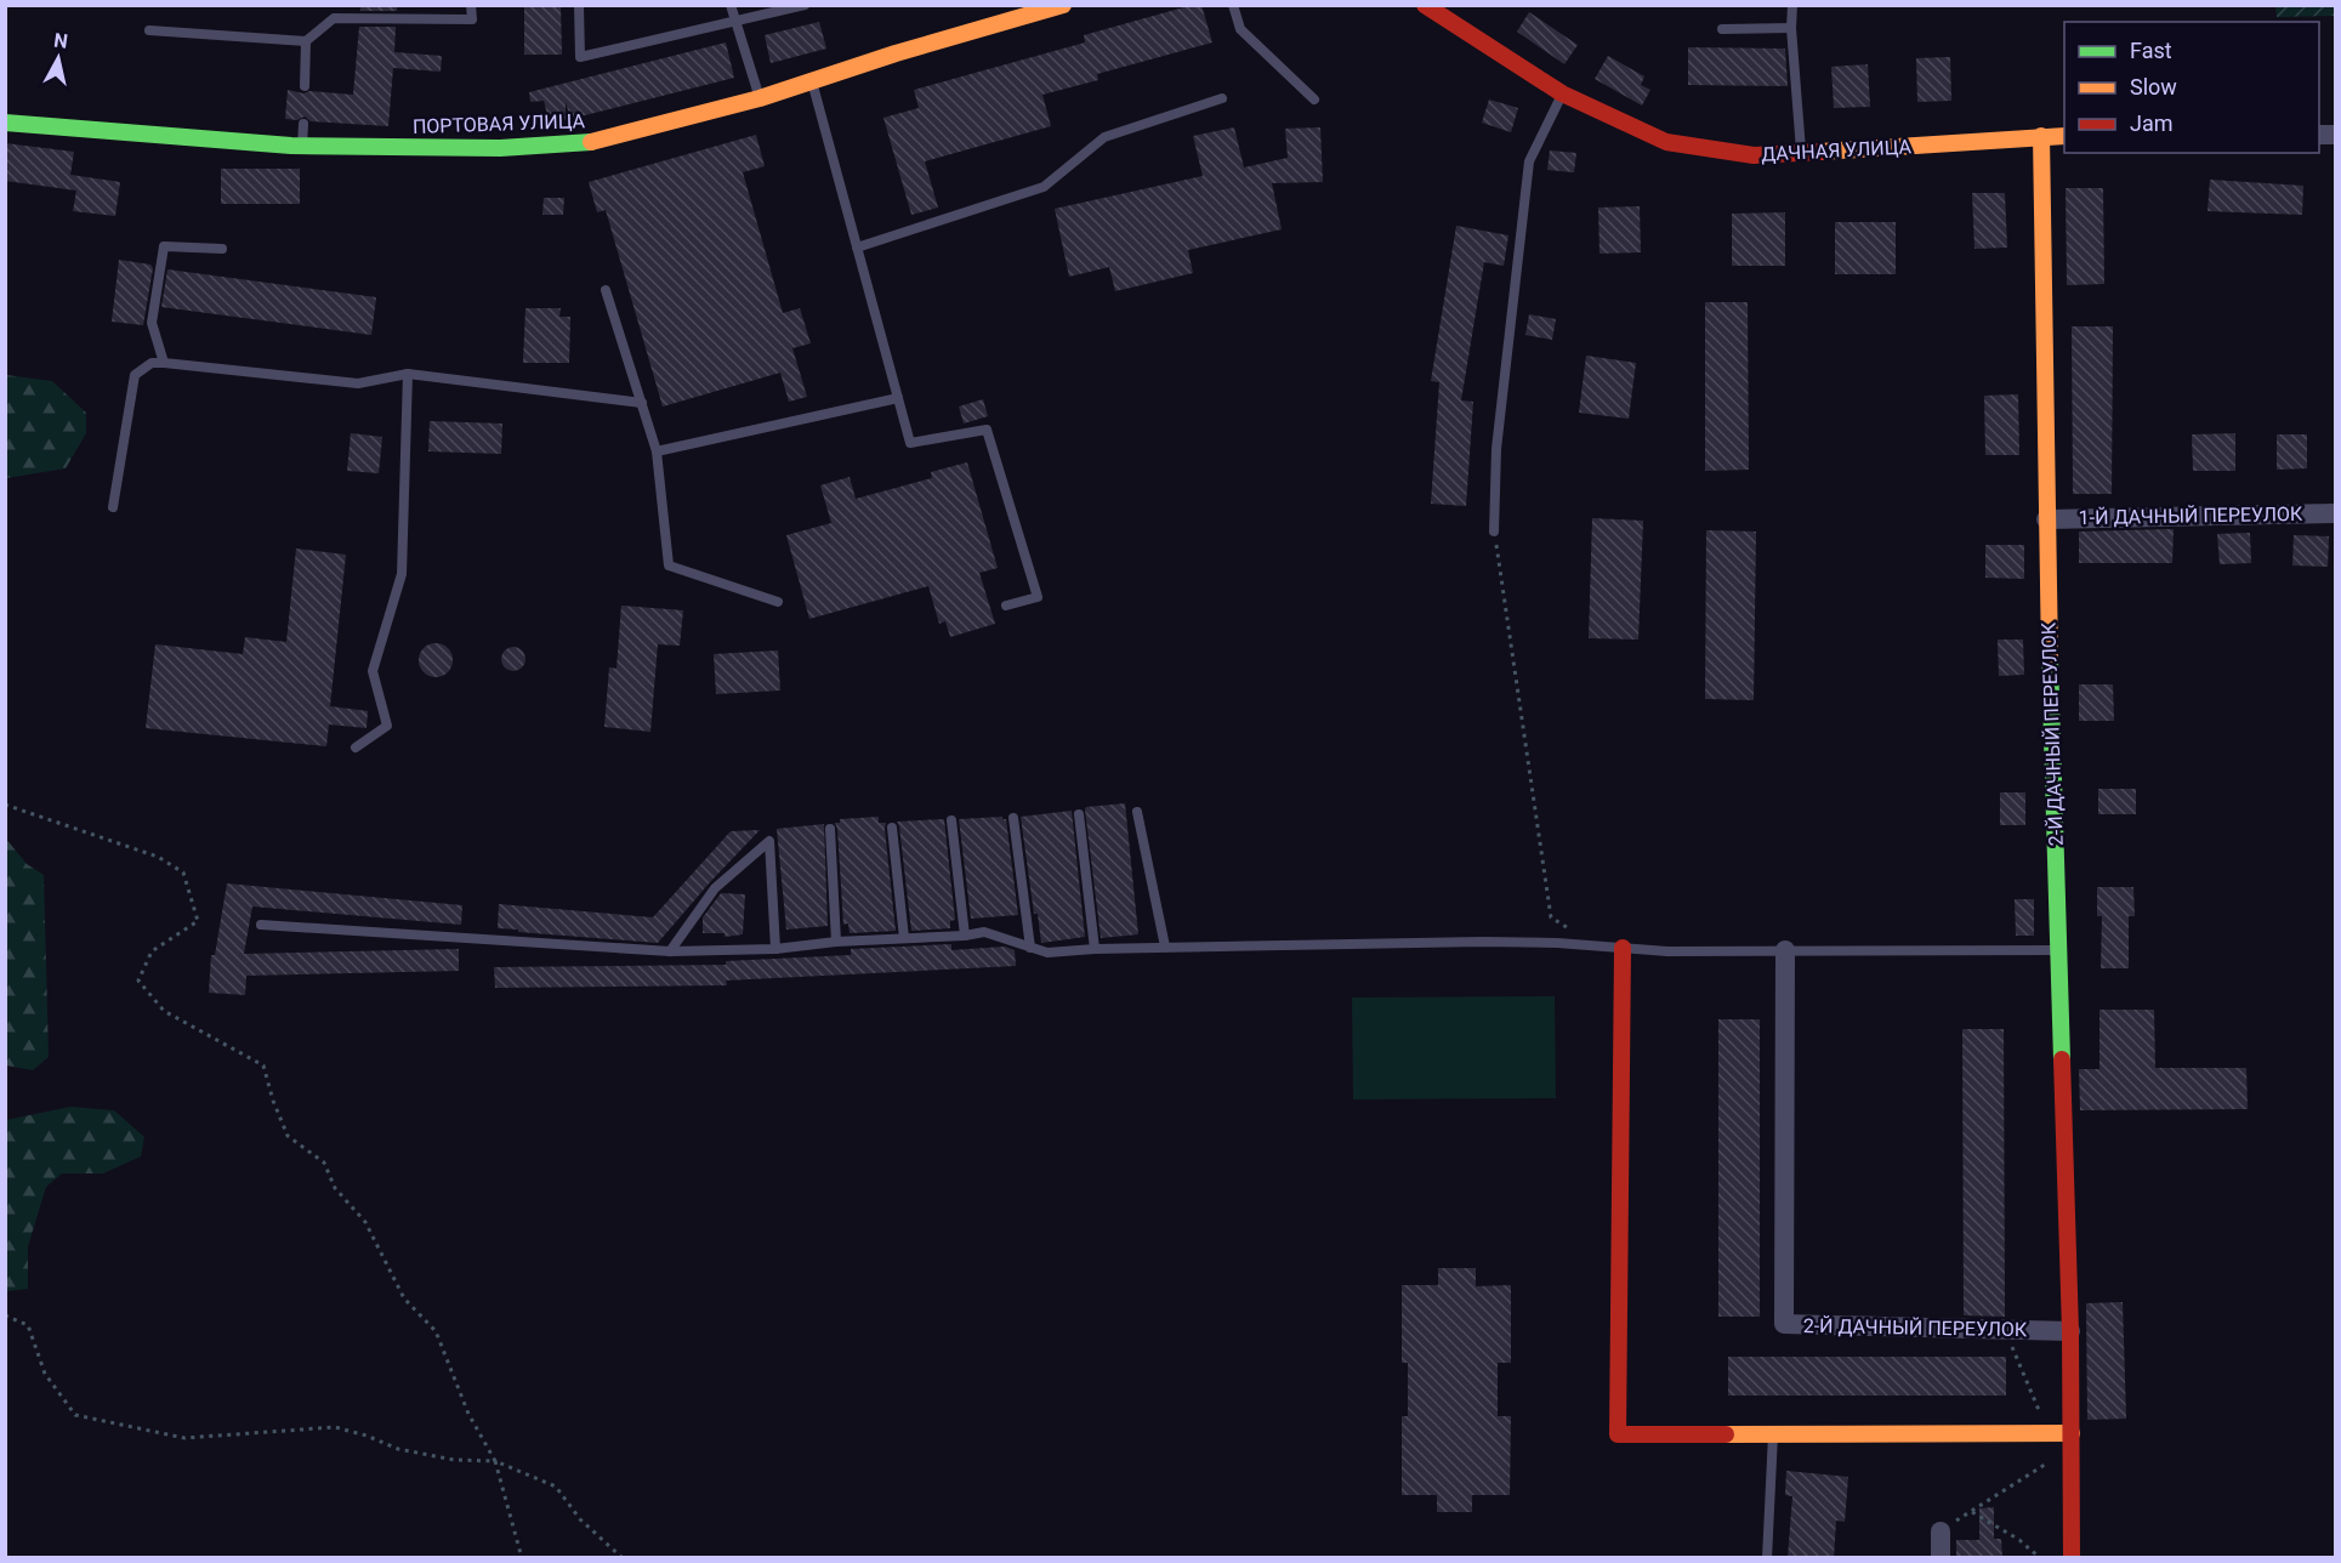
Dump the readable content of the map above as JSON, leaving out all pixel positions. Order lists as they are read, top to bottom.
{
  "streets": {
    "street": [
      "ПОРТОВАЯ УЛИЦА",
      "ДАЧНАЯ УЛИЦА",
      "1-Й ДАЧНЫЙ ПЕРЕУЛОК",
      "2-Й ДАЧНЫЙ ПЕРЕУЛОК"
    ]
  },
  "crossings": [
    ["ДАЧНАЯ УЛИЦА", "2-Й ДАЧНЫЙ ПЕРЕУЛОК"],
    ["1-Й ДАЧНЫЙ ПЕРЕУЛОК", "2-Й ДАЧНЫЙ ПЕРЕУЛОК"]
  ],
  "legend": ["Fast", "Slow", "Jam"],
  "north": "top"
}
